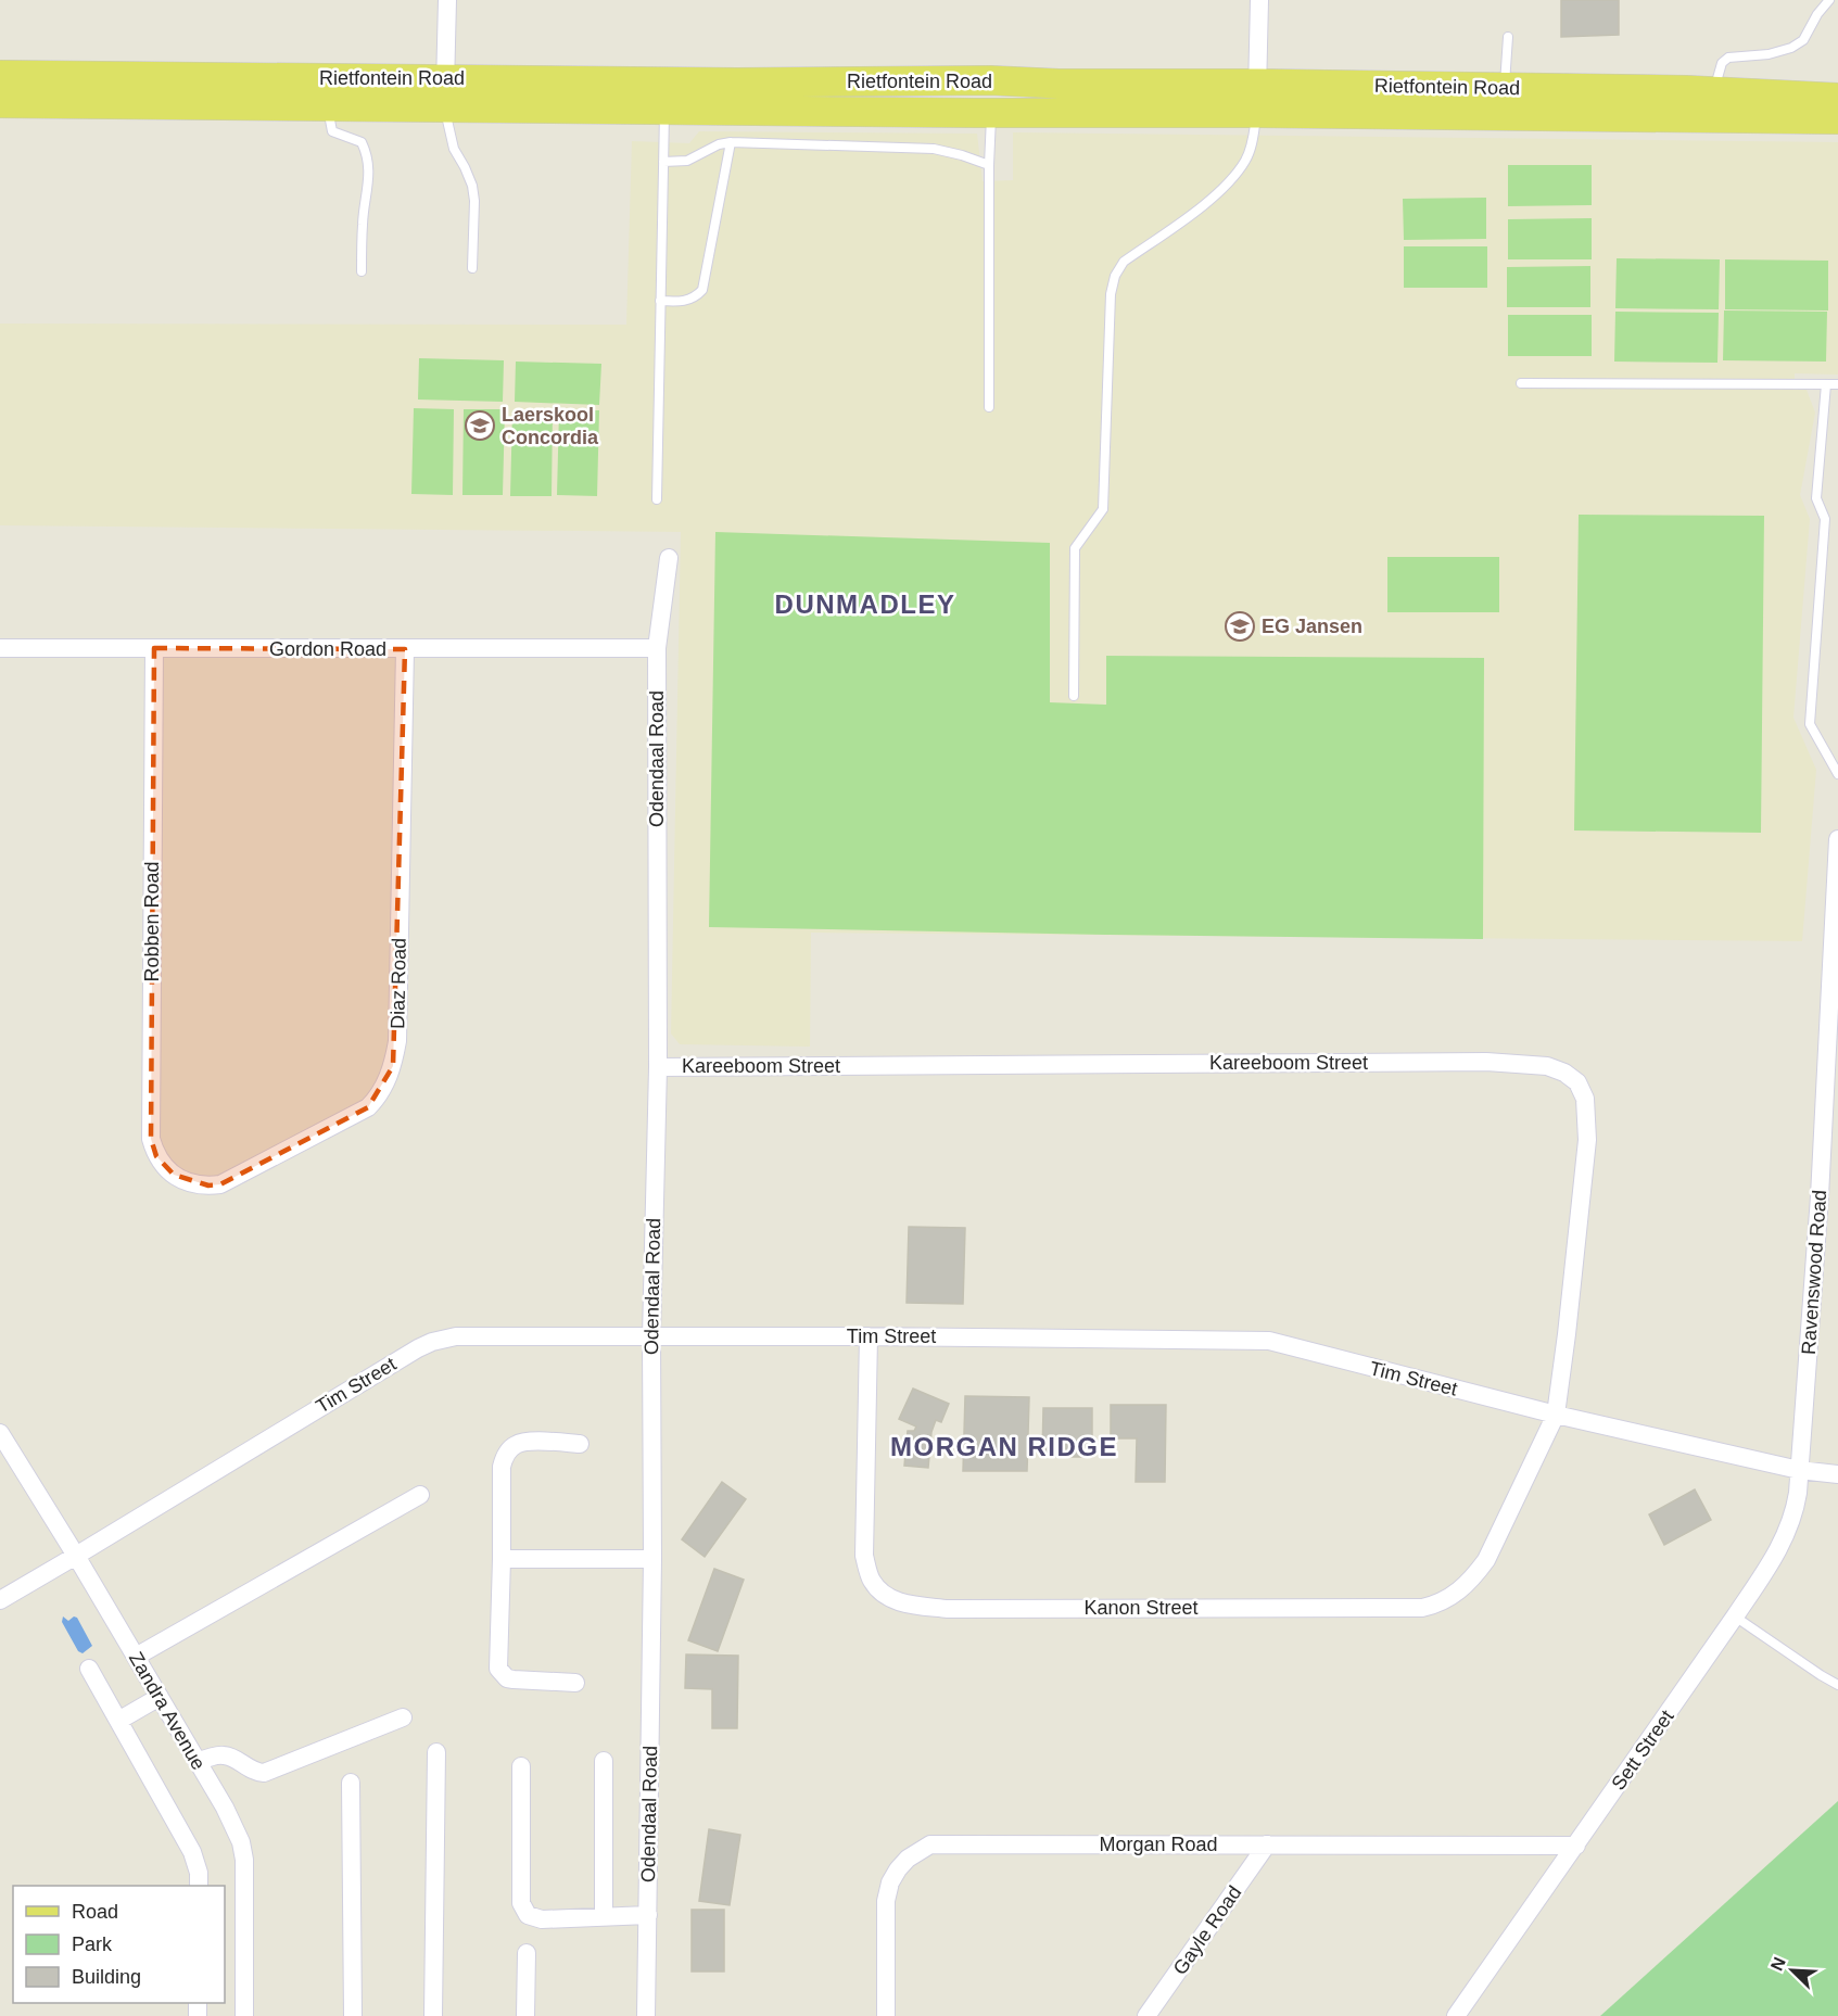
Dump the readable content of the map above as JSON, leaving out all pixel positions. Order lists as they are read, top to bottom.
{
  "streets": {
    "main road": ["Rietfontein Road"],
    "street": [
      "Gordon Road",
      "Odendaal Road",
      "Robben Road",
      "Diaz Road",
      "Kareeboom Street",
      "Ravenswood Road",
      "Tim Street",
      "Kanon Street",
      "Zandra Avenue",
      "Sett Street",
      "Morgan Road",
      "Gayle Road"
    ]
  },
  "crossings": [
    ["Gordon Road", "Odendaal Road"],
    ["Gordon Road", "Robben Road"],
    ["Gordon Road", "Diaz Road"],
    ["Odendaal Road", "Kareeboom Street"],
    ["Odendaal Road", "Tim Street"],
    ["Robben Road", "Diaz Road"],
    ["Kareeboom Street", "Tim Street"],
    ["Kareeboom Street", "Kanon Street"],
    ["Ravenswood Road", "Tim Street"],
    ["Ravenswood Road", "Sett Street"],
    ["Tim Street", "Kanon Street"],
    ["Tim Street", "Zandra Avenue"],
    ["Tim Street", "Sett Street"],
    ["Sett Street", "Morgan Road"],
    ["Morgan Road", "Gayle Road"]
  ],
  "districts": ["DUNMADLEY", "MORGAN RIDGE"],
  "places": {
    "school or university": ["Laerskool Concordia", "EG Jansen"]
  },
  "legend": ["Road", "Park", "Building"],
  "north": "top left"
}
